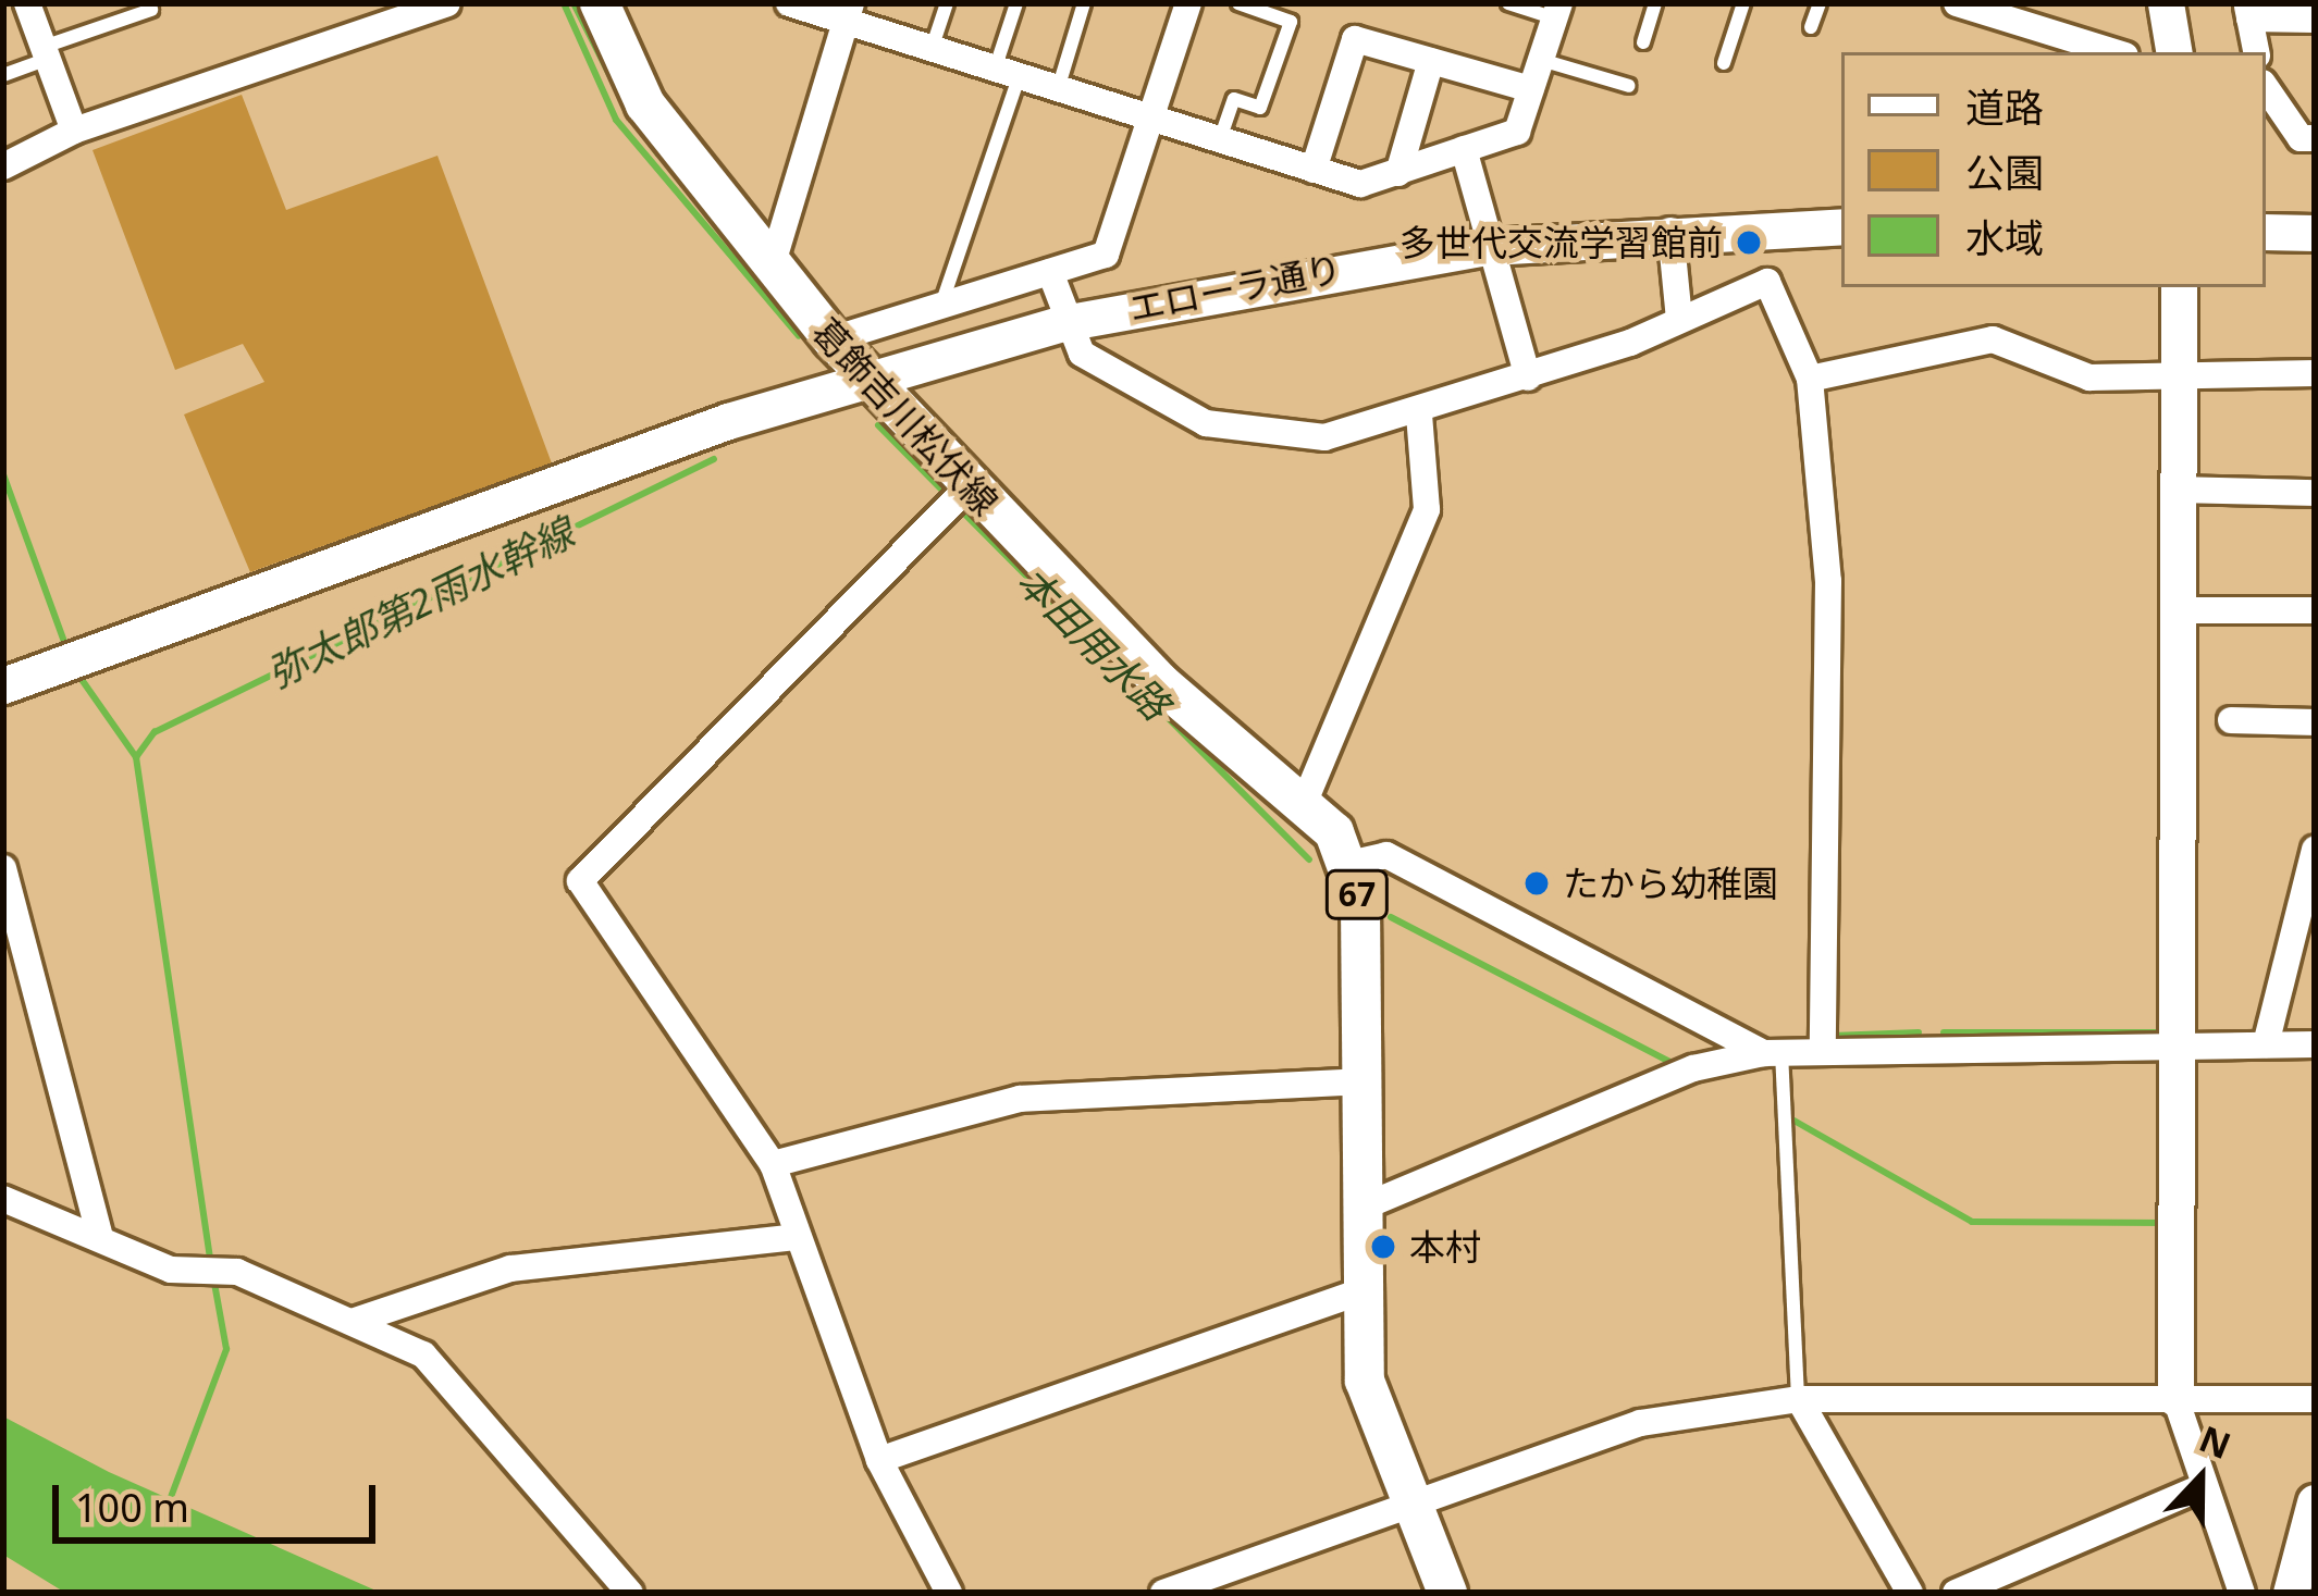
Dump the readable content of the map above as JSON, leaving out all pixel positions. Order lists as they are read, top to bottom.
{
  "streets": {
    "main road": ["葛飾吉川松伏線", "67"],
    "street": ["エローラ通り"]
  },
  "crossings": [
    ["エローラ通り", "葛飾吉川松伏線"],
    ["葛飾吉川松伏線", "67"]
  ],
  "water": ["弥太郎第2雨水幹線", "本田用水路"],
  "places": ["多世代交流学習館前", "たから幼稚園", "本村"],
  "legend": ["道路", "公園", "水域"],
  "scale_bar": "100 m",
  "north": "top"
}
